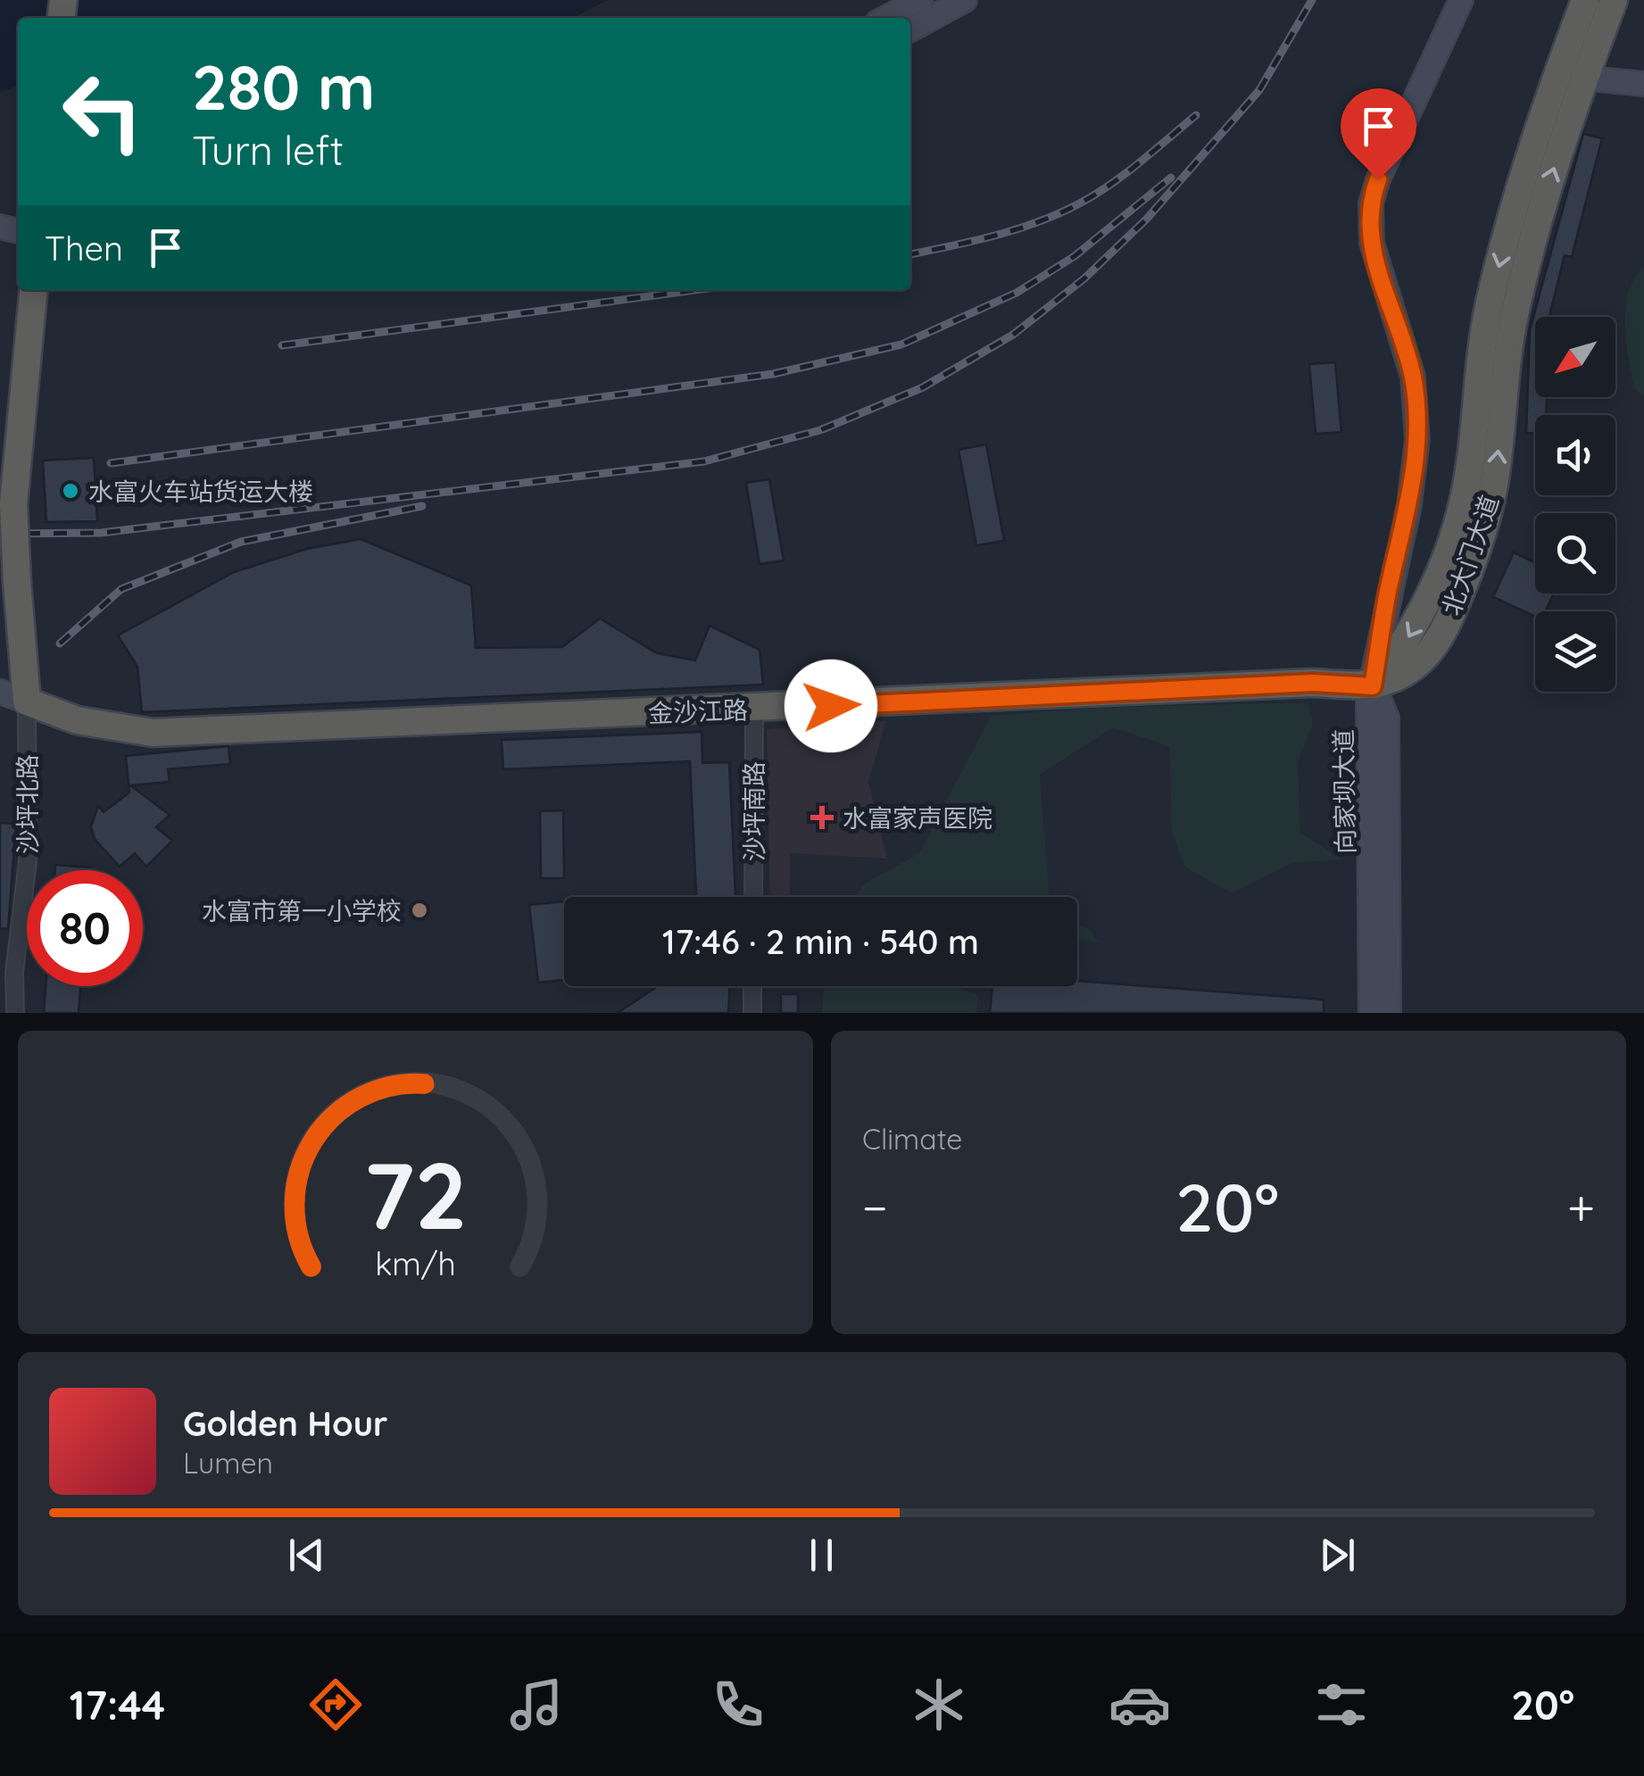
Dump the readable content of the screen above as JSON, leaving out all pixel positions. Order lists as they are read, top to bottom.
{
  "streets": {
    "highway": ["北大门大道", "金沙江路"],
    "main road": ["向家坝大道"],
    "street": ["沙坪北路", "沙坪南路"]
  },
  "crossings": [
    ["北大门大道", "金沙江路"],
    ["北大门大道", "向家坝大道"],
    ["金沙江路", "向家坝大道"],
    ["金沙江路", "沙坪北路"],
    ["金沙江路", "沙坪南路"]
  ],
  "places": {
    "other": ["水富火车站货运大楼", "水富市第一小学校"],
    "health": ["水富家声医院"]
  },
  "north": "bottom left",
  "page": {
    "turn": ["280 m", "Turn left"],
    "then": "Then",
    "limit": "80",
    "trip": "17:46 · 2 min · 540 m",
    "tile": "Climate",
    "heat": ["−", "20°", "+"],
    "song": ["Golden Hour", "Lumen"],
    "tabs": ["17:44", "20°"],
    "gauge": ["72", "km/h"]
  }
}
